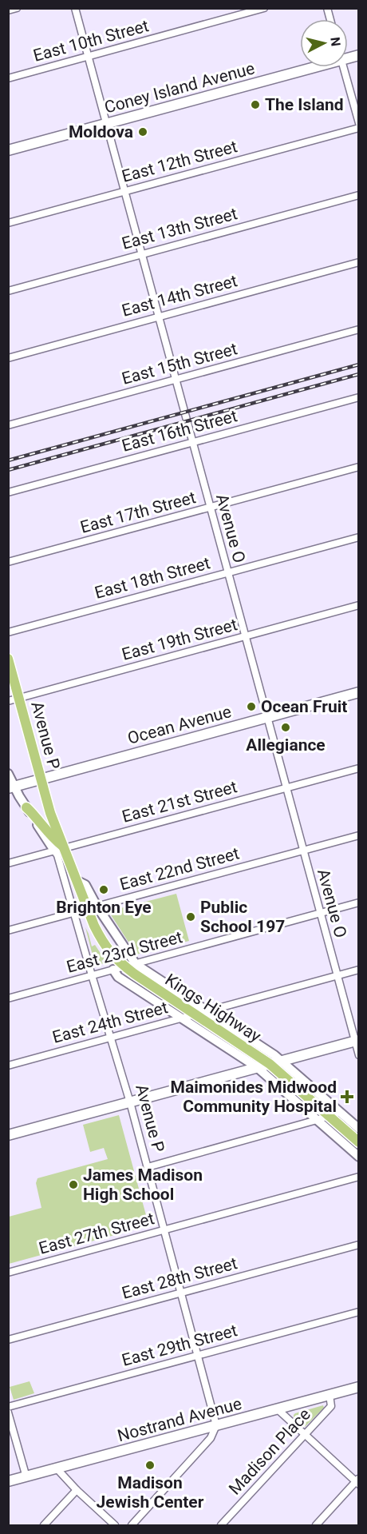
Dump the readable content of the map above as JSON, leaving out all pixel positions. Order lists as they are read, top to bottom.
{
  "streets": {
    "main road": [
      "Coney Island Avenue",
      "Ocean Avenue",
      "Avenue P",
      "Kings Highway",
      "Nostrand Avenue"
    ],
    "street": [
      "East 10th Street",
      "East 12th Street",
      "East 13th Street",
      "East 14th Street",
      "East 15th Street",
      "East 16th Street",
      "East 17th Street",
      "Avenue O",
      "East 18th Street",
      "East 19th Street",
      "East 21st Street",
      "East 22nd Street",
      "East 23rd Street",
      "East 24th Street",
      "East 27th Street",
      "East 28th Street",
      "East 29th Street",
      "Madison Place"
    ]
  },
  "crossings": [
    ["East 10th Street", "Avenue O"],
    ["Coney Island Avenue", "Avenue O"],
    ["East 12th Street", "Avenue O"],
    ["East 13th Street", "Avenue O"],
    ["East 14th Street", "Avenue O"],
    ["East 15th Street", "Avenue O"],
    ["East 16th Street", "Avenue O"],
    ["East 17th Street", "Avenue O"],
    ["Avenue O", "East 18th Street"],
    ["Avenue O", "East 19th Street"],
    ["Avenue O", "Ocean Avenue"],
    ["Avenue O", "East 21st Street"],
    ["Avenue O", "East 22nd Street"],
    ["Avenue O", "East 23rd Street"],
    ["Avenue O", "East 24th Street"],
    ["East 19th Street", "Avenue P"],
    ["Ocean Avenue", "Avenue P"],
    ["Avenue P", "East 21st Street"],
    ["Avenue P", "East 22nd Street"],
    ["Avenue P", "East 23rd Street"],
    ["Avenue P", "Kings Highway"],
    ["Avenue P", "East 24th Street"],
    ["Avenue P", "East 27th Street"],
    ["Avenue P", "East 28th Street"],
    ["Avenue P", "East 29th Street"],
    ["Avenue P", "Nostrand Avenue"],
    ["East 21st Street", "Kings Highway"],
    ["East 22nd Street", "Kings Highway"],
    ["East 23rd Street", "Kings Highway"],
    ["Kings Highway", "East 24th Street"],
    ["Nostrand Avenue", "Madison Place"]
  ],
  "places": {
    "other": [
      "The Island",
      "Moldova",
      "Ocean Fruit",
      "Allegiance",
      "Brighton Eye",
      "Public School 197",
      "James Madison High School",
      "Madison Jewish Center"
    ],
    "health": ["Maimonides Midwood Community Hospital"]
  },
  "north": "right"
}
